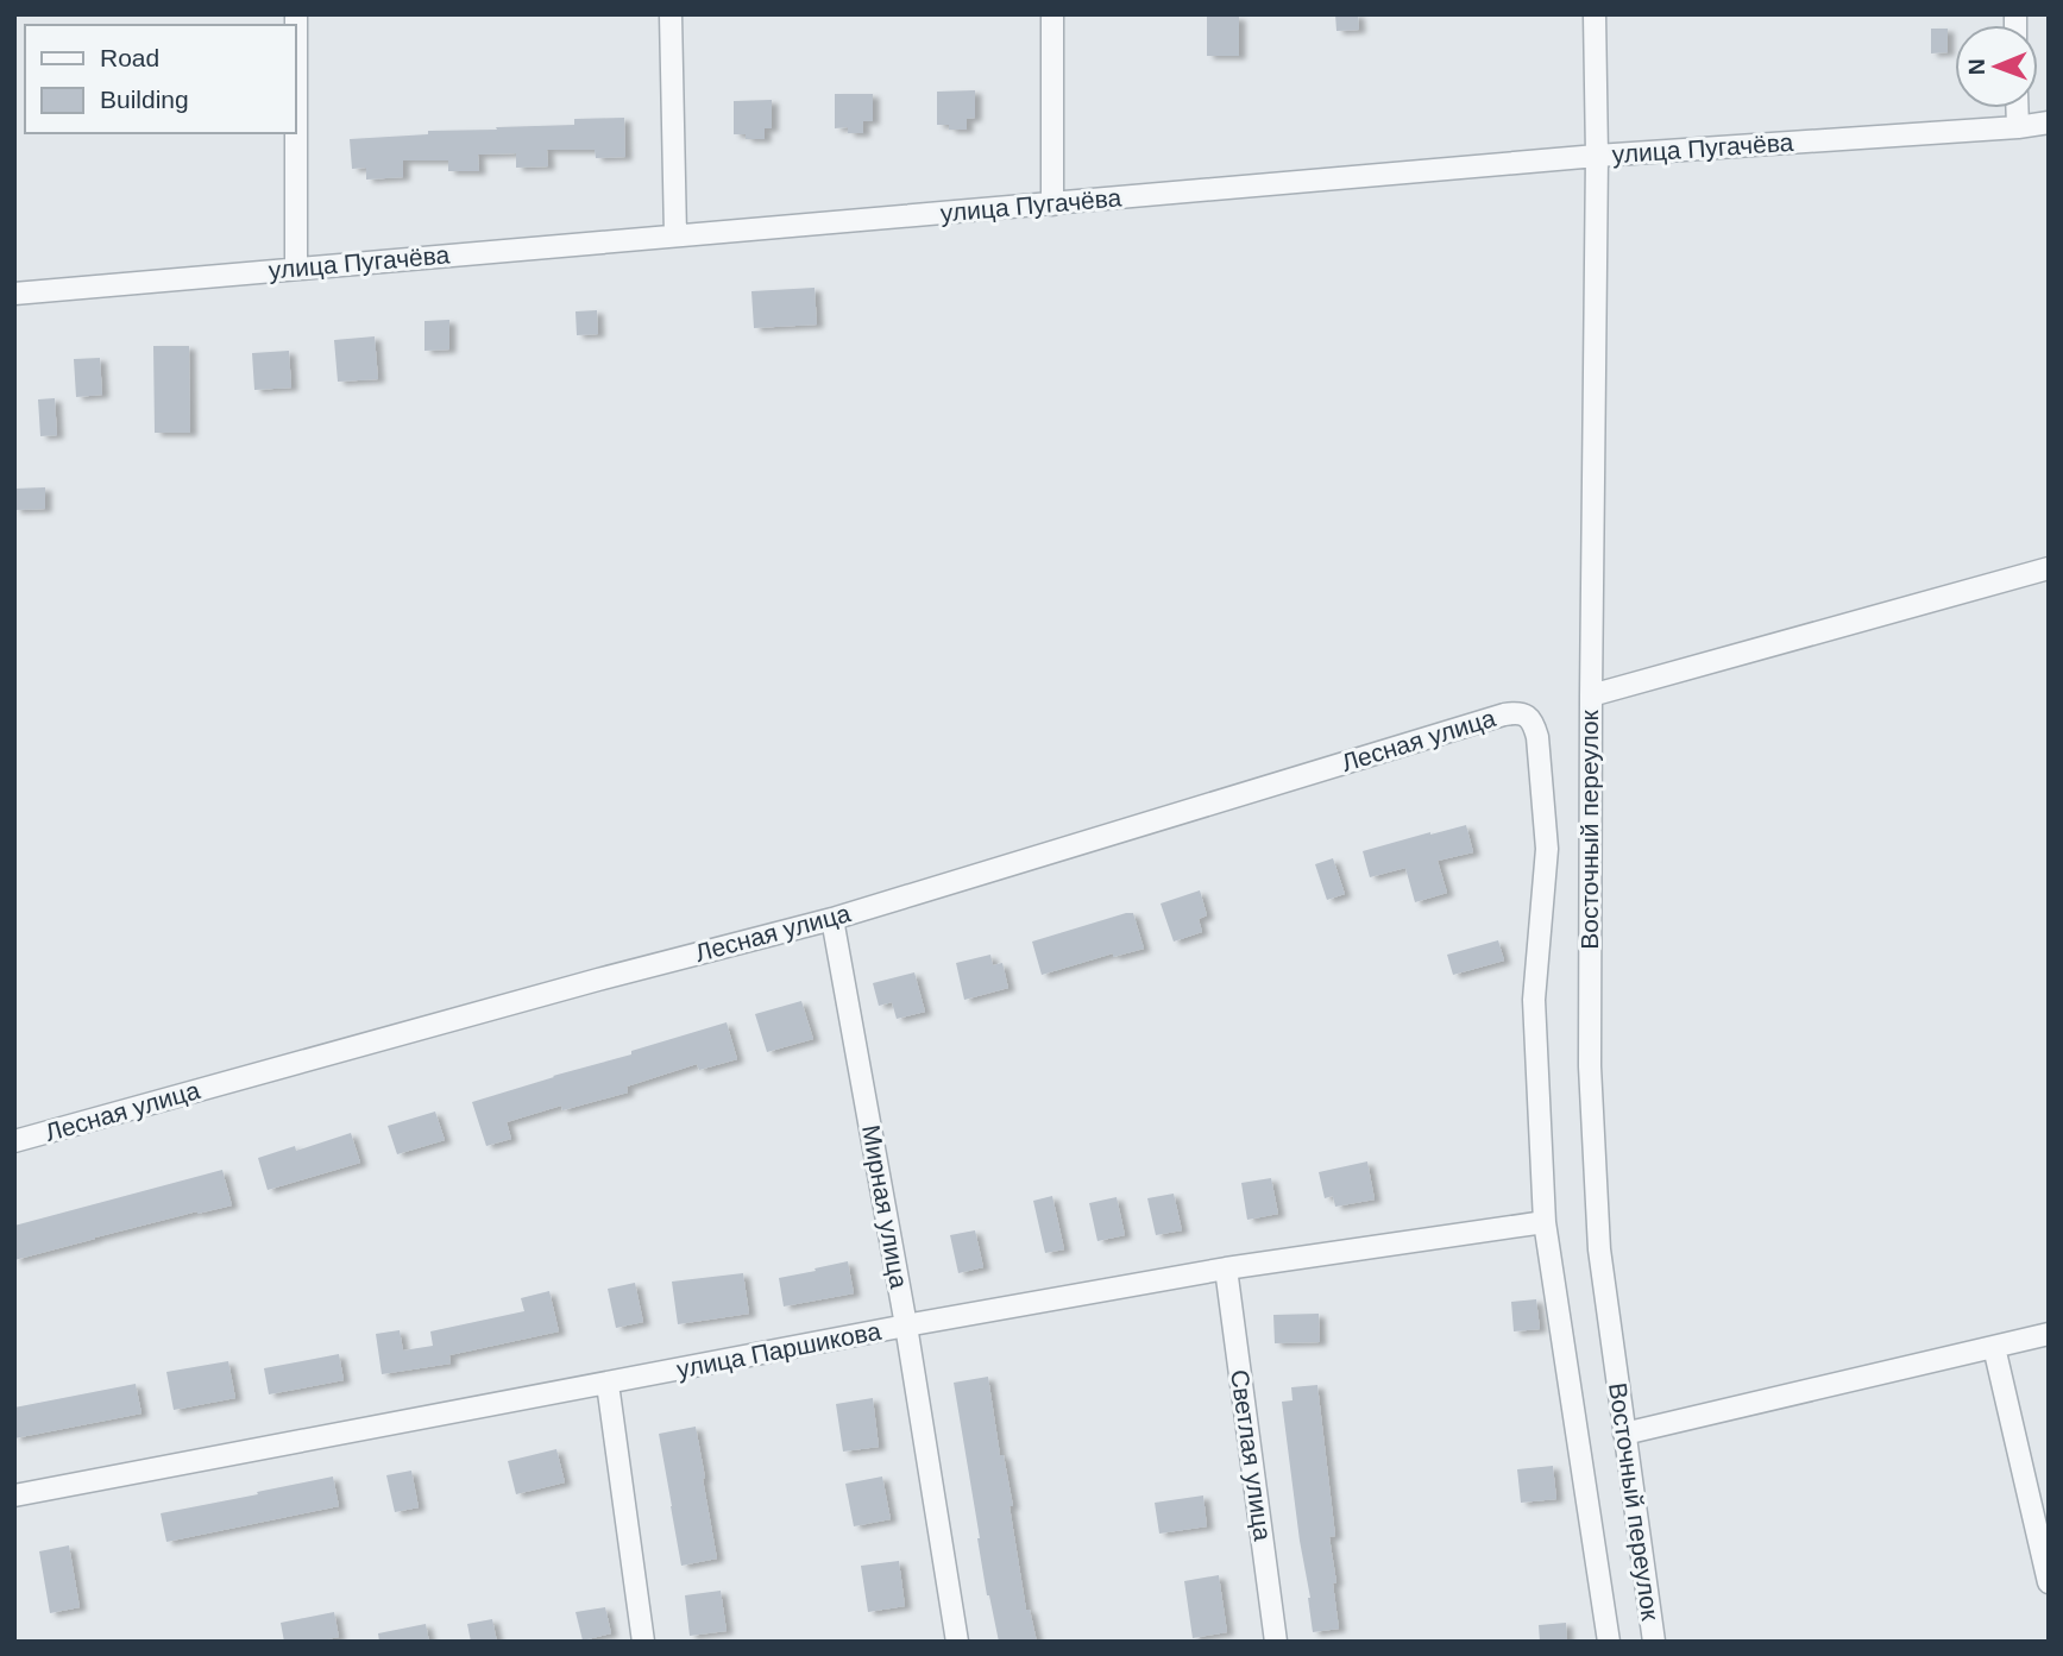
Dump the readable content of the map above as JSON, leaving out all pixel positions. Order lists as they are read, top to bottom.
{
  "streets": {
    "street": [
      "улица Пугачёва",
      "Лесная улица",
      "Восточный переулок",
      "Мирная улица",
      "улица Паршикова",
      "Светлая улица"
    ]
  },
  "crossings": [
    ["улица Пугачёва", "Восточный переулок"],
    ["Лесная улица", "Восточный переулок"],
    ["Лесная улица", "Мирная улица"],
    ["Восточный переулок", "улица Паршикова"],
    ["Мирная улица", "улица Паршикова"],
    ["улица Паршикова", "Светлая улица"]
  ],
  "legend": ["Road", "Building"],
  "north": "left"
}
